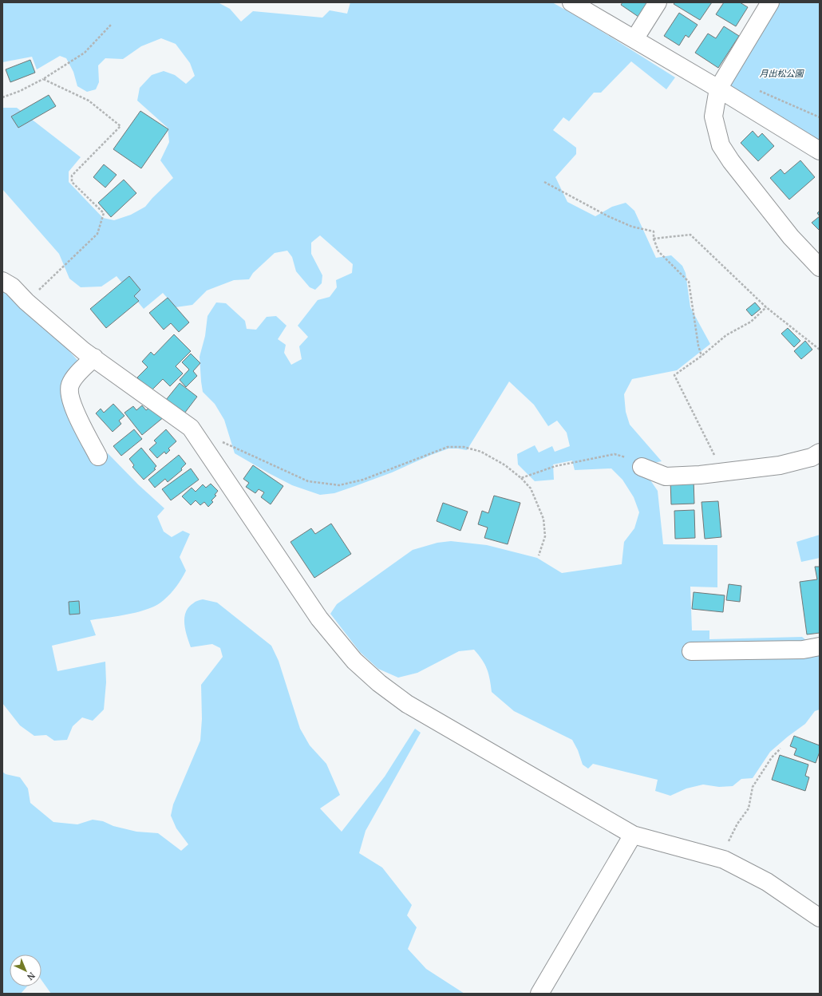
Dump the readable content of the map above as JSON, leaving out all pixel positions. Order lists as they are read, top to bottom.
{
  "parks": ["月出松公園"],
  "north": "bottom right"
}
